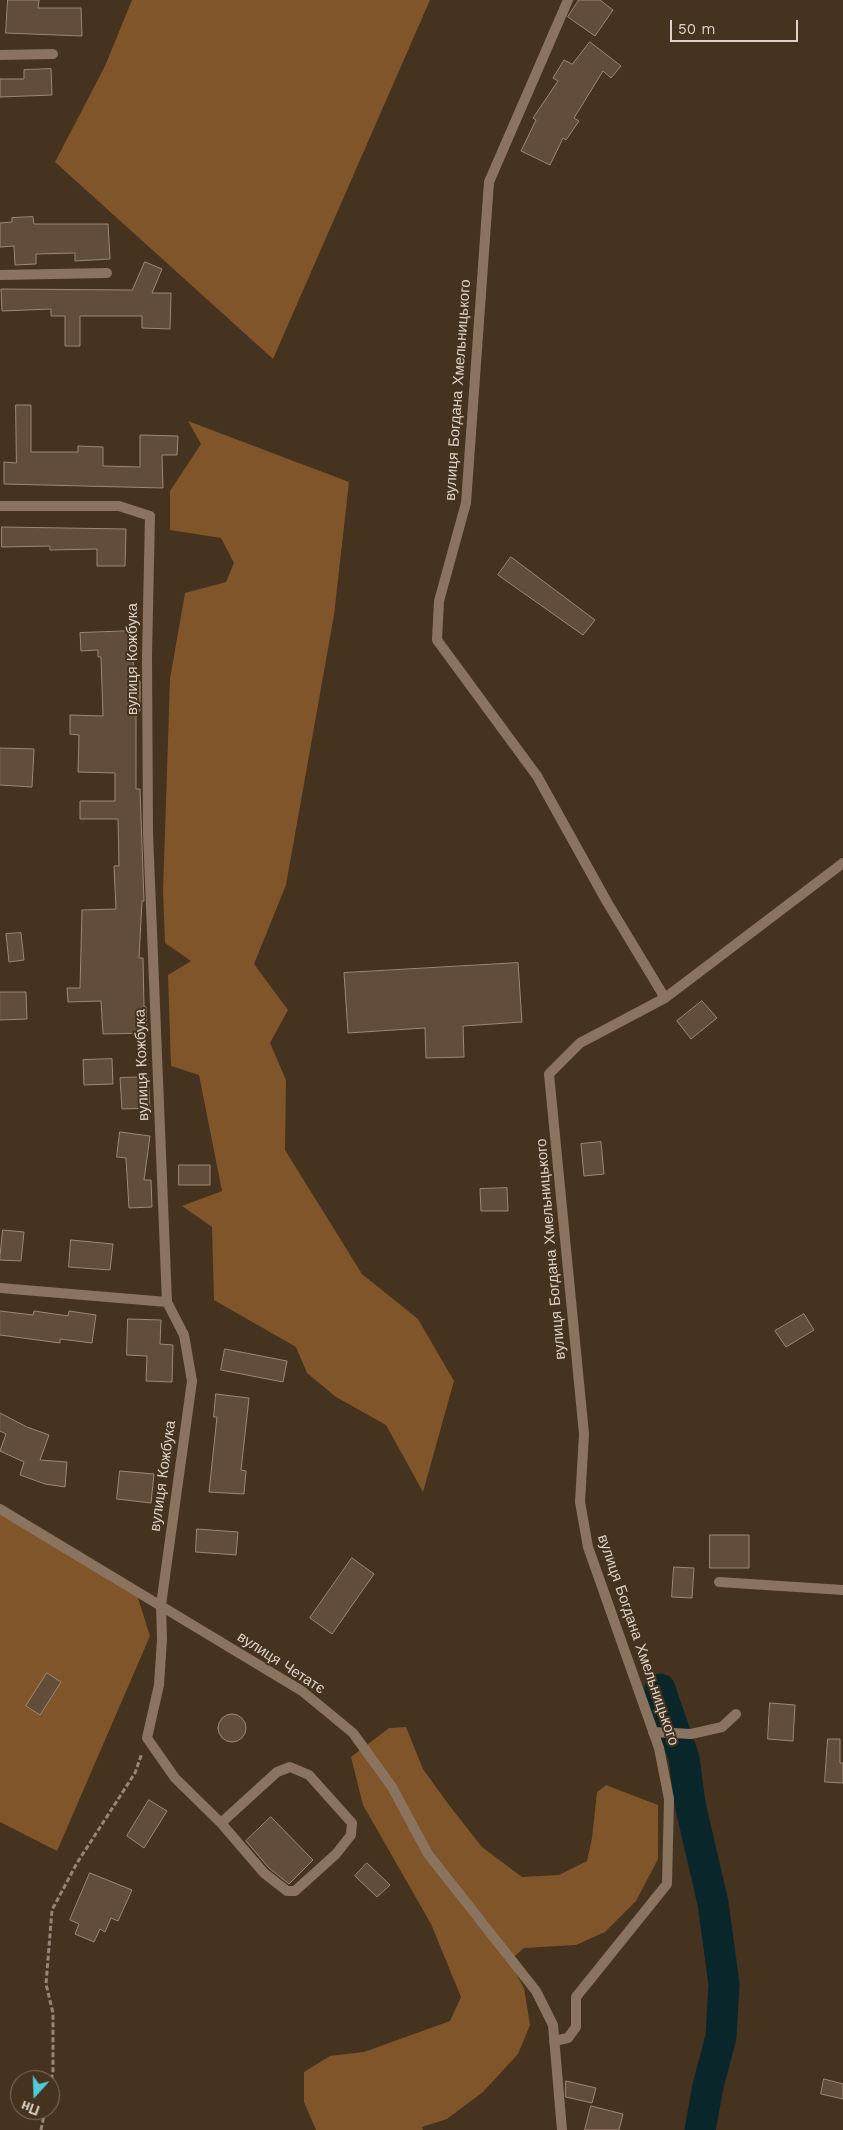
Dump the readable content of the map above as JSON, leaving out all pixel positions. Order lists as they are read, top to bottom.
{
  "streets": {
    "street": ["вулиця Богдана Хмельницького", "вулиця Кожбука", "вулиця Четатє"]
  },
  "crossings": [
    ["вулиця Богдана Хмельницького", "вулиця Четатє"],
    ["вулиця Кожбука", "вулиця Четатє"]
  ],
  "scale_bar": "50 m",
  "north": "bottom"
}
